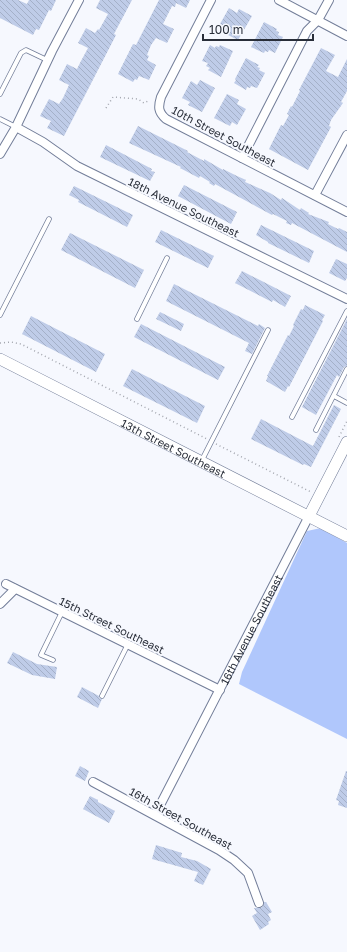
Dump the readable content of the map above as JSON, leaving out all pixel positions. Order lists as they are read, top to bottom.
{
  "streets": {
    "street": [
      "10th Street Southeast",
      "18th Avenue Southeast",
      "13th Street Southeast",
      "15th Street Southeast",
      "16th Avenue Southeast",
      "16th Street Southeast"
    ]
  },
  "crossings": [
    ["13th Street Southeast", "16th Avenue Southeast"],
    ["15th Street Southeast", "16th Avenue Southeast"],
    ["16th Avenue Southeast", "16th Street Southeast"]
  ],
  "scale_bar": "100 m"
}
